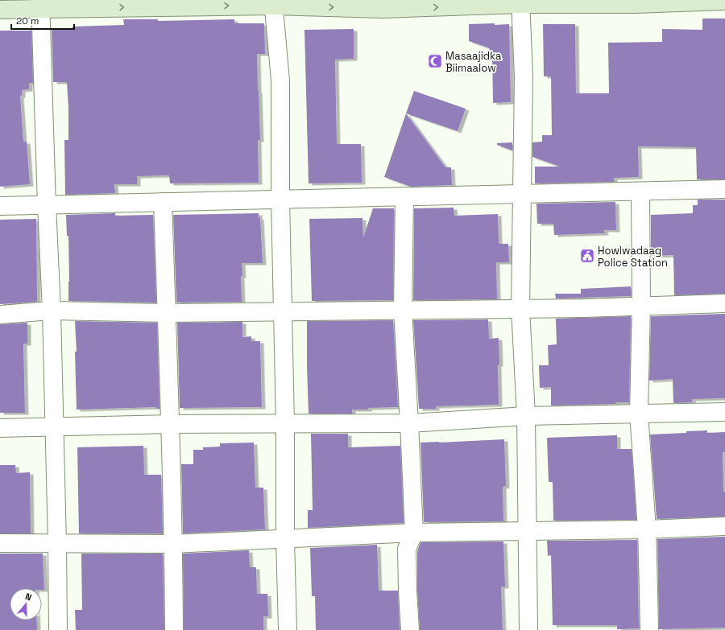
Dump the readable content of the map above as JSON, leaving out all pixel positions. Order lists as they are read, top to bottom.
{
  "places": {
    "mosque": ["Masaajidka Biimaalow"],
    "public building": ["Howlwadaag Police Station"]
  },
  "scale_bar": "20 m",
  "north": "top"
}
